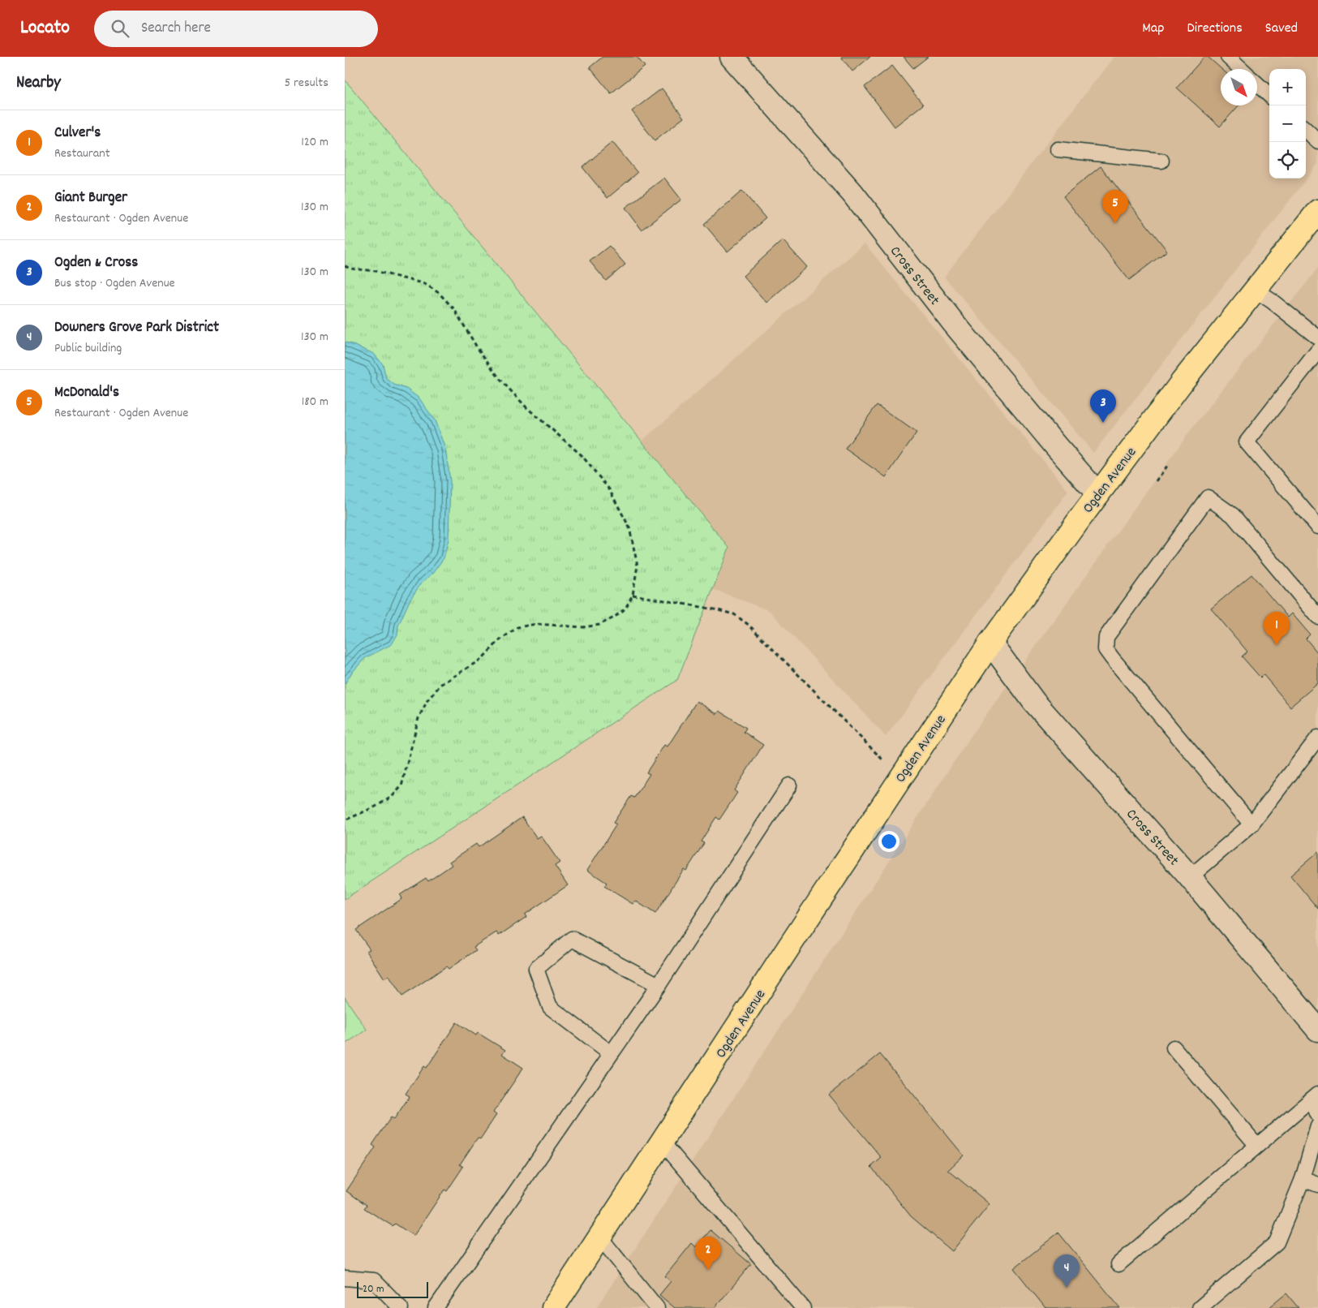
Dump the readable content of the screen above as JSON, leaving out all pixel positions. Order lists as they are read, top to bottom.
{
  "streets": {
    "main road": ["Ogden Avenue"],
    "street": ["Cross Street"]
  },
  "crossings": [
    ["Cross Street", "Ogden Avenue"]
  ],
  "scale_bar": "20 m",
  "north": "bottom right",
  "page": {
    "header": "Locato",
    "search": "Search here",
    "nav": ["Map", "Directions", "Saved"],
    "heading": ["Nearby", "5 results"],
    "map_buttons": ["+", "−"],
    "list": [
      {
        "mark": "1",
        "name": "Culver's",
        "note": "Restaurant",
        "value": "120 m"
      },
      {
        "mark": "2",
        "name": "Giant Burger",
        "note": "Restaurant · Ogden Avenue",
        "value": "130 m"
      },
      {
        "mark": "3",
        "name": "Ogden & Cross",
        "note": "Bus stop · Ogden Avenue",
        "value": "130 m"
      },
      {
        "mark": "4",
        "name": "Downers Grove Park District",
        "note": "Public building",
        "value": "130 m"
      },
      {
        "mark": "5",
        "name": "McDonald's",
        "note": "Restaurant · Ogden Avenue",
        "value": "180 m"
      }
    ],
    "pins": [
      "5",
      "3",
      "1",
      "2",
      "4"
    ],
    "scale": "20 m"
  }
}
